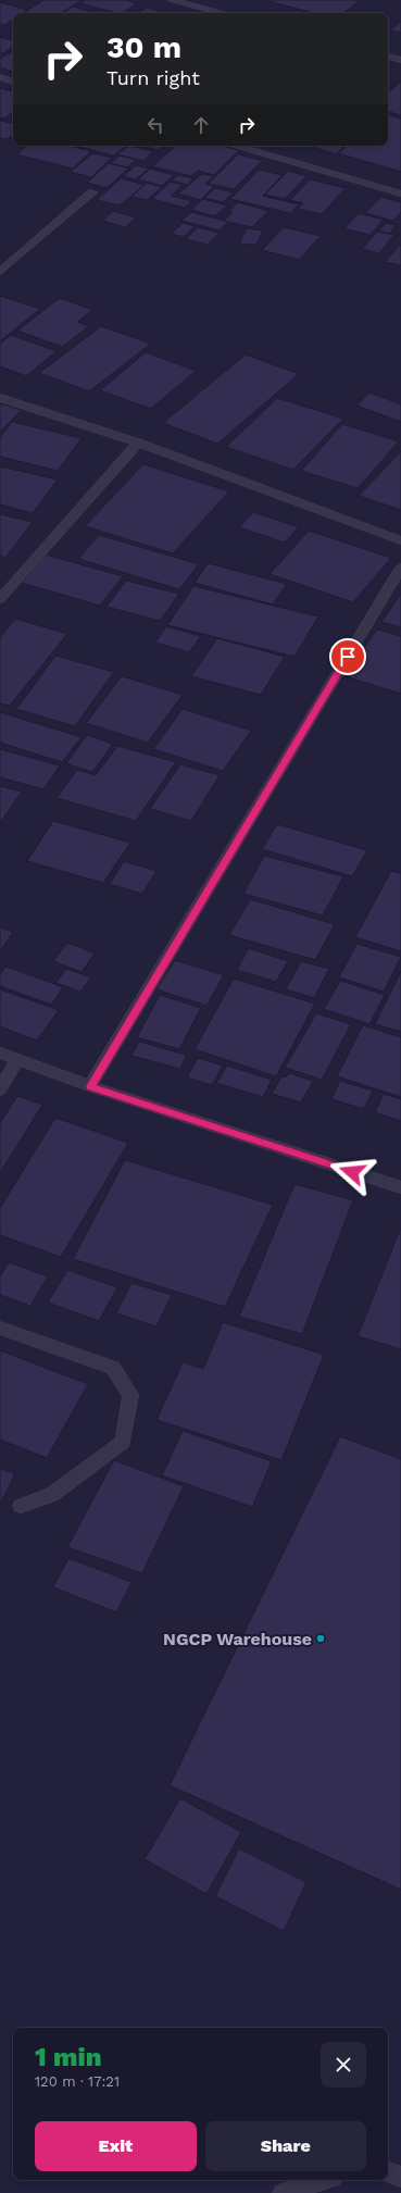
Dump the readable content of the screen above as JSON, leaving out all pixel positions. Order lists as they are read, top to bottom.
{
  "places": ["NGCP Warehouse"],
  "page": {
    "turn": ["30 m", "Turn right"],
    "heading": ["1 min", "120 m · 17:21"],
    "buttons": ["Exit", "Share"]
  }
}
